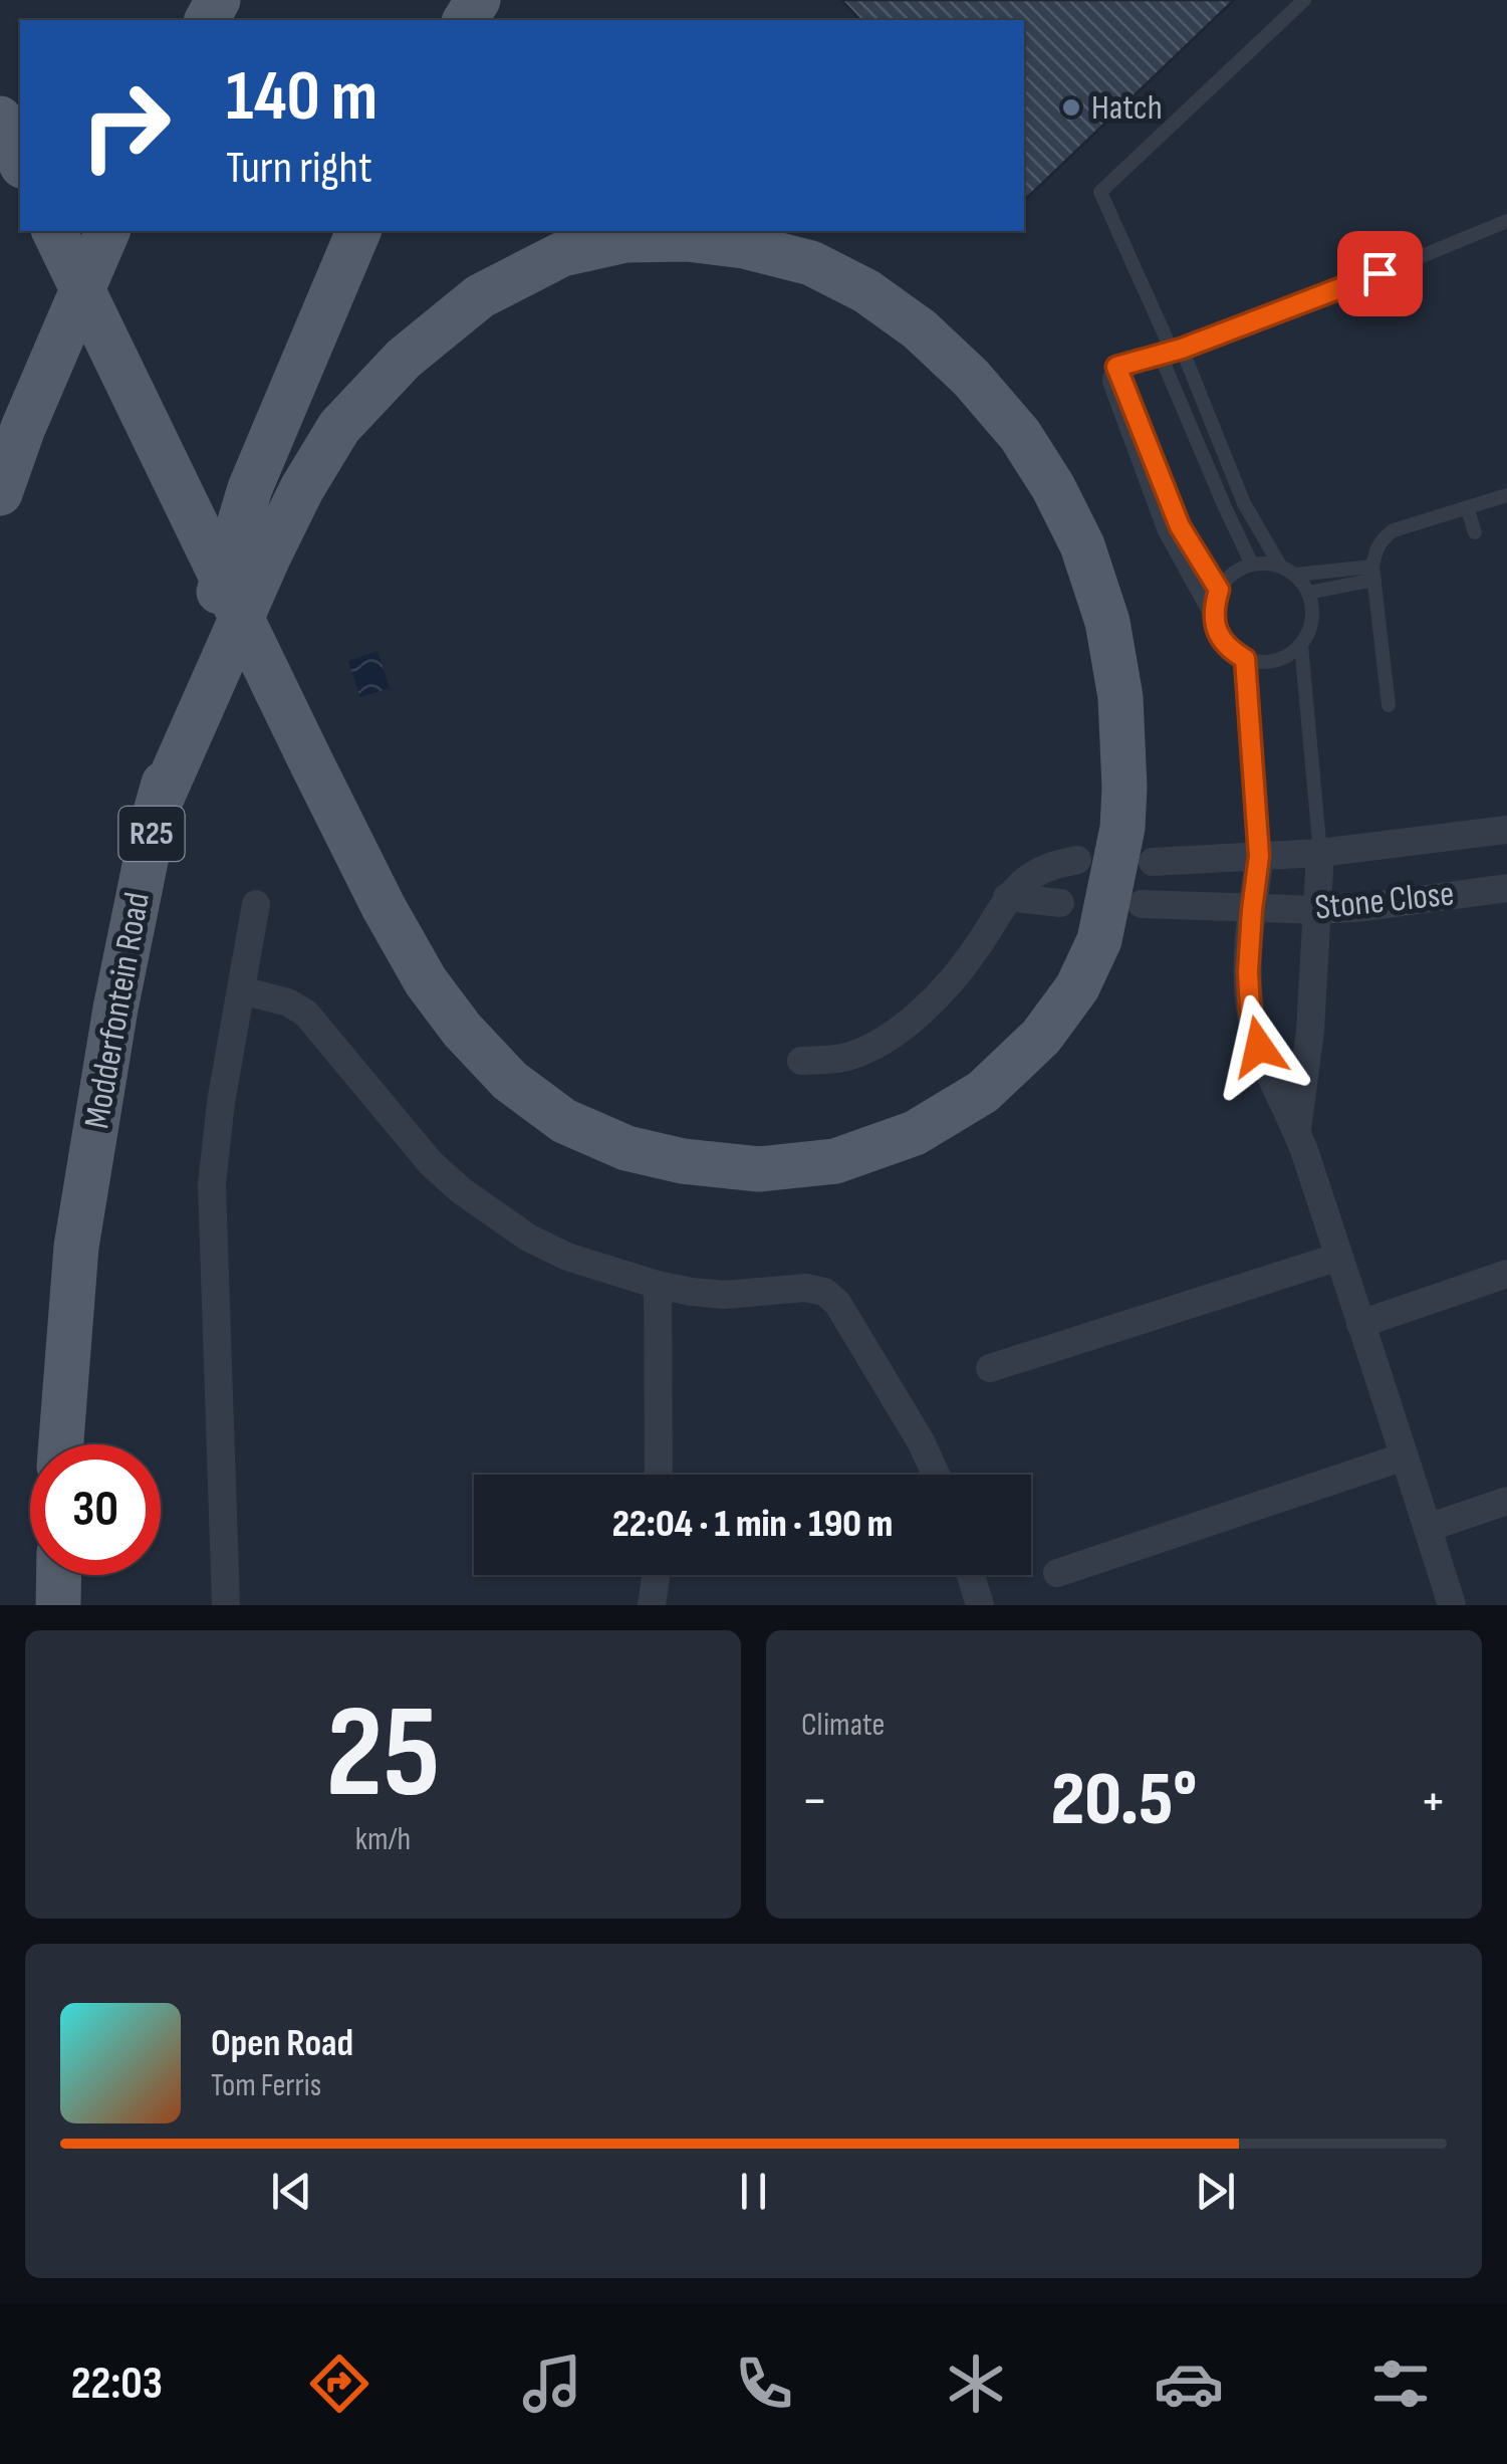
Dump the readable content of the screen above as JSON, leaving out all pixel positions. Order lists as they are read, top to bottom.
{
  "streets": {
    "main road": ["R25", "Modderfontein Road"],
    "street": ["Stone Close"]
  },
  "places": ["Hatch"],
  "page": {
    "turn": ["140 m", "Turn right"],
    "limit": "30",
    "trip": "22:04 · 1 min · 190 m",
    "tile": [
      ["25", "km/h"],
      "Climate"
    ],
    "heat": ["−", "20.5°", "+"],
    "song": ["Open Road", "Tom Ferris"],
    "tabs": "22:03"
  }
}
